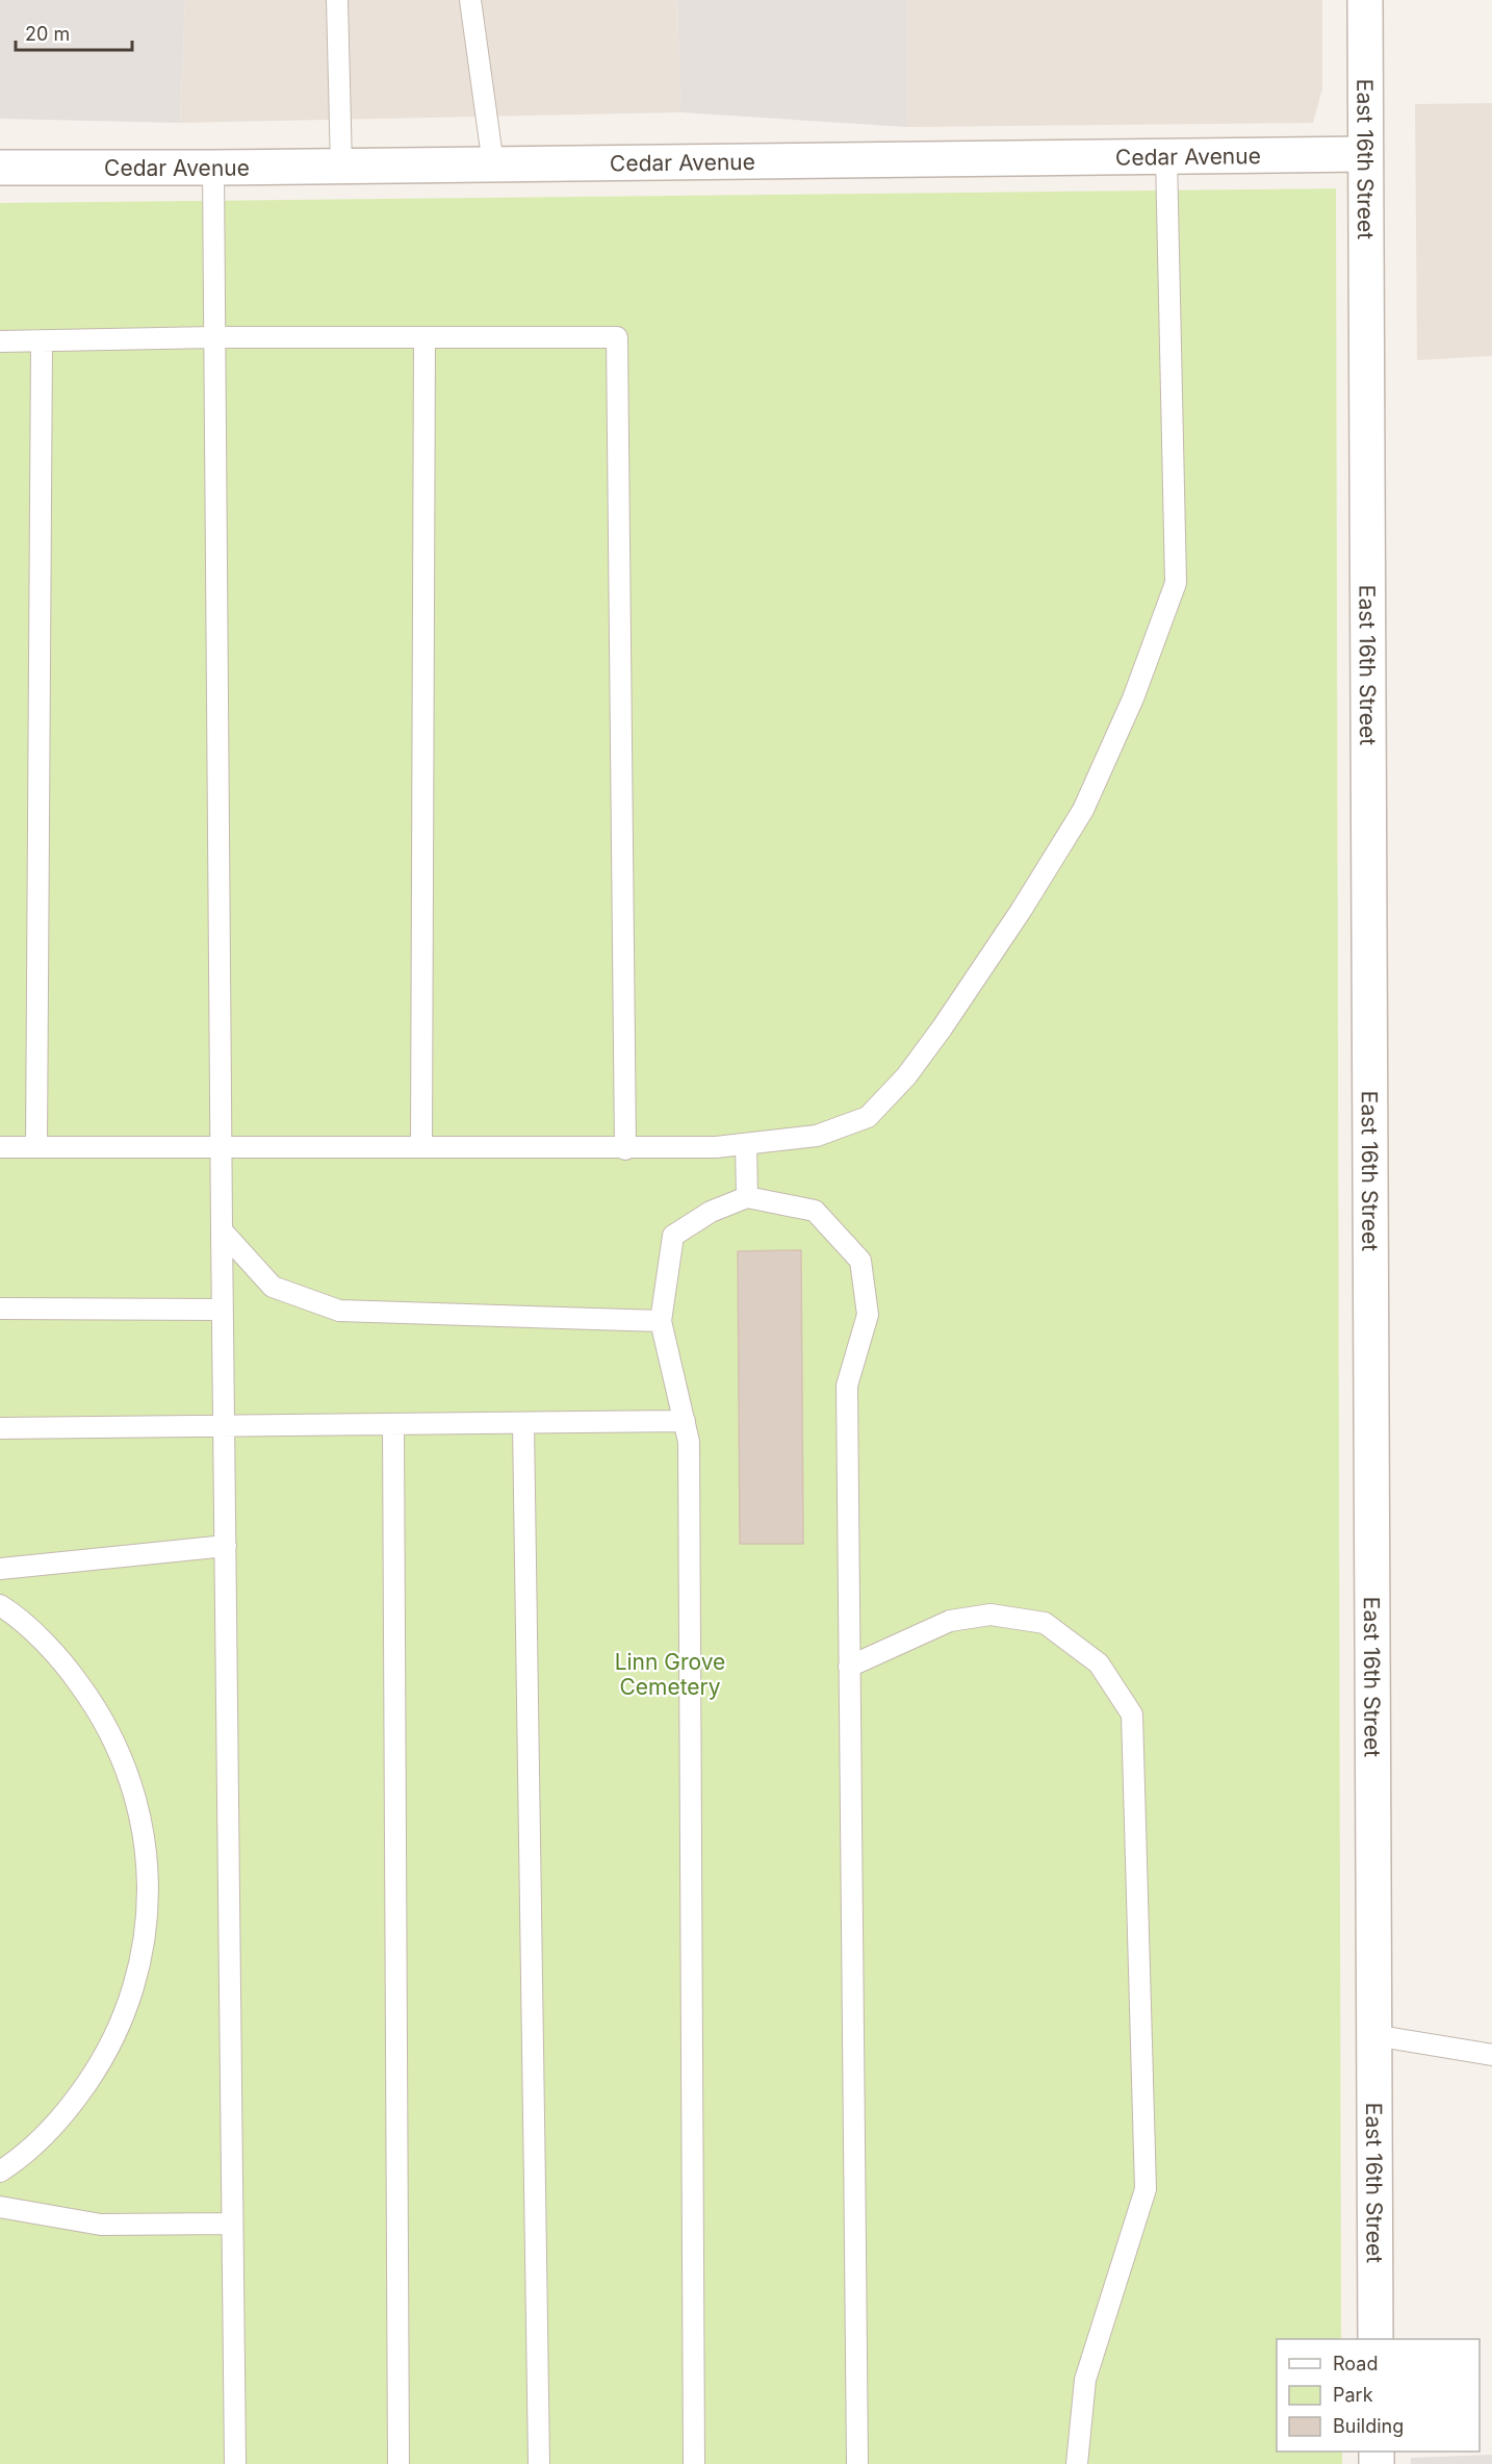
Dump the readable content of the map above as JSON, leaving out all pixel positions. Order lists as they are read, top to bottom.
{
  "streets": {
    "street": ["Cedar Avenue", "East 16th Street"]
  },
  "crossings": [
    ["Cedar Avenue", "East 16th Street"]
  ],
  "parks": ["Linn Grove Cemetery"],
  "legend": ["Road", "Park", "Building"],
  "scale_bar": "20 m"
}
